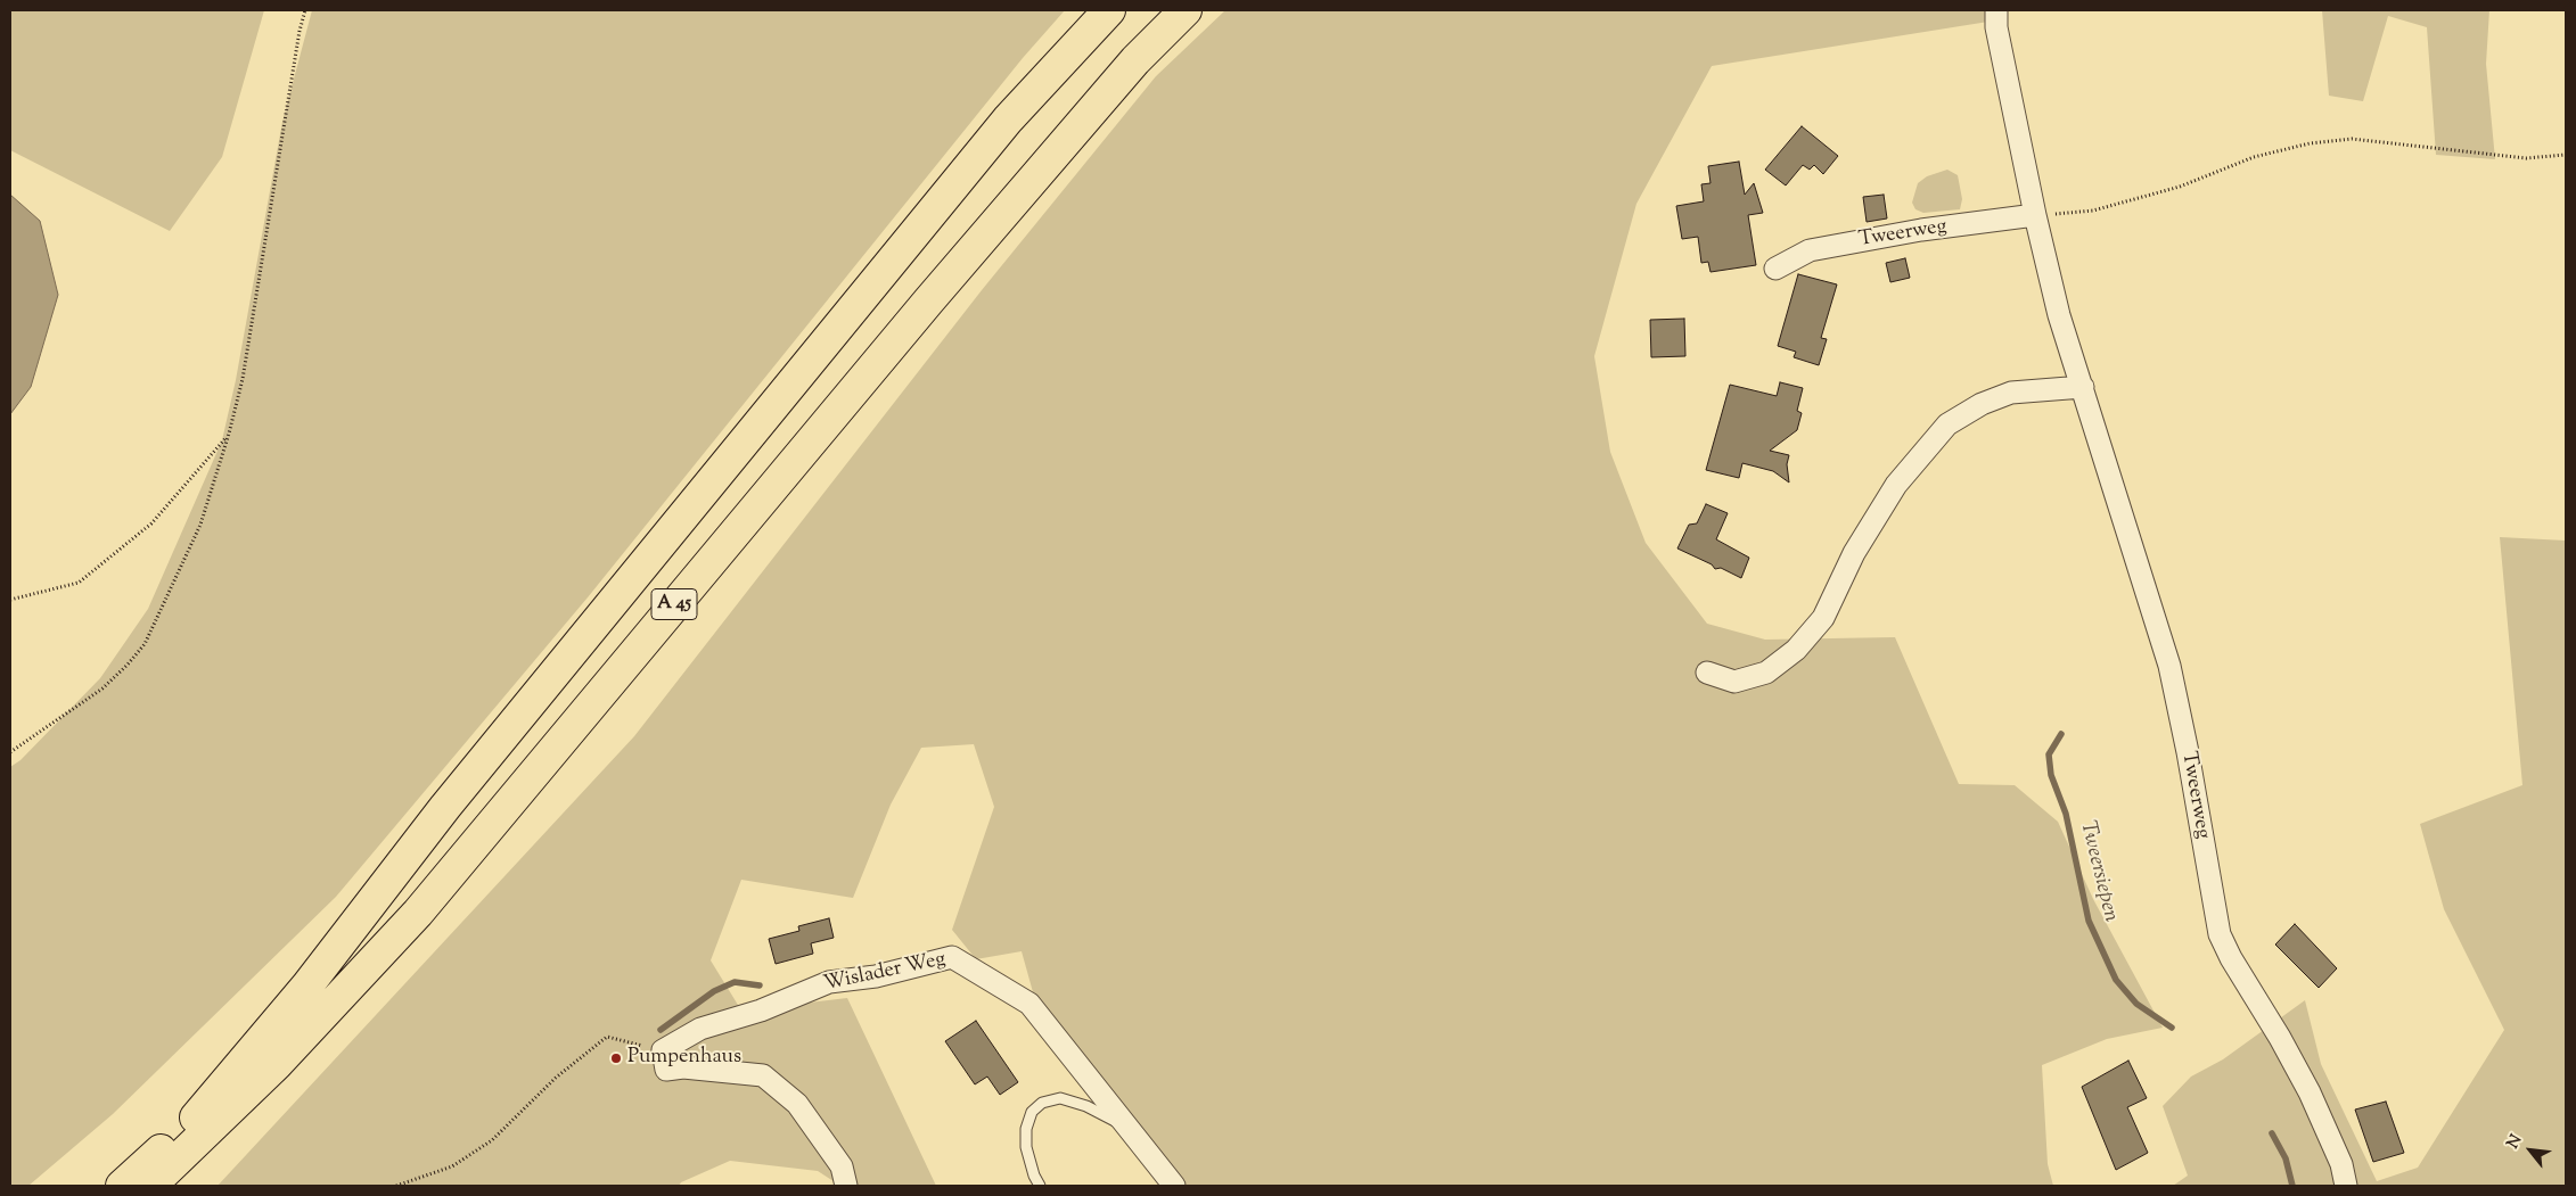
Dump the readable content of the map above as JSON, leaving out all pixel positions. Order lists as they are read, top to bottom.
{
  "streets": {
    "highway": ["A 45"],
    "street": ["Tweerweg", "Wislader Weg"]
  },
  "water": ["Tweersiepen"],
  "places": ["Pumpenhaus"],
  "north": "top left"
}
